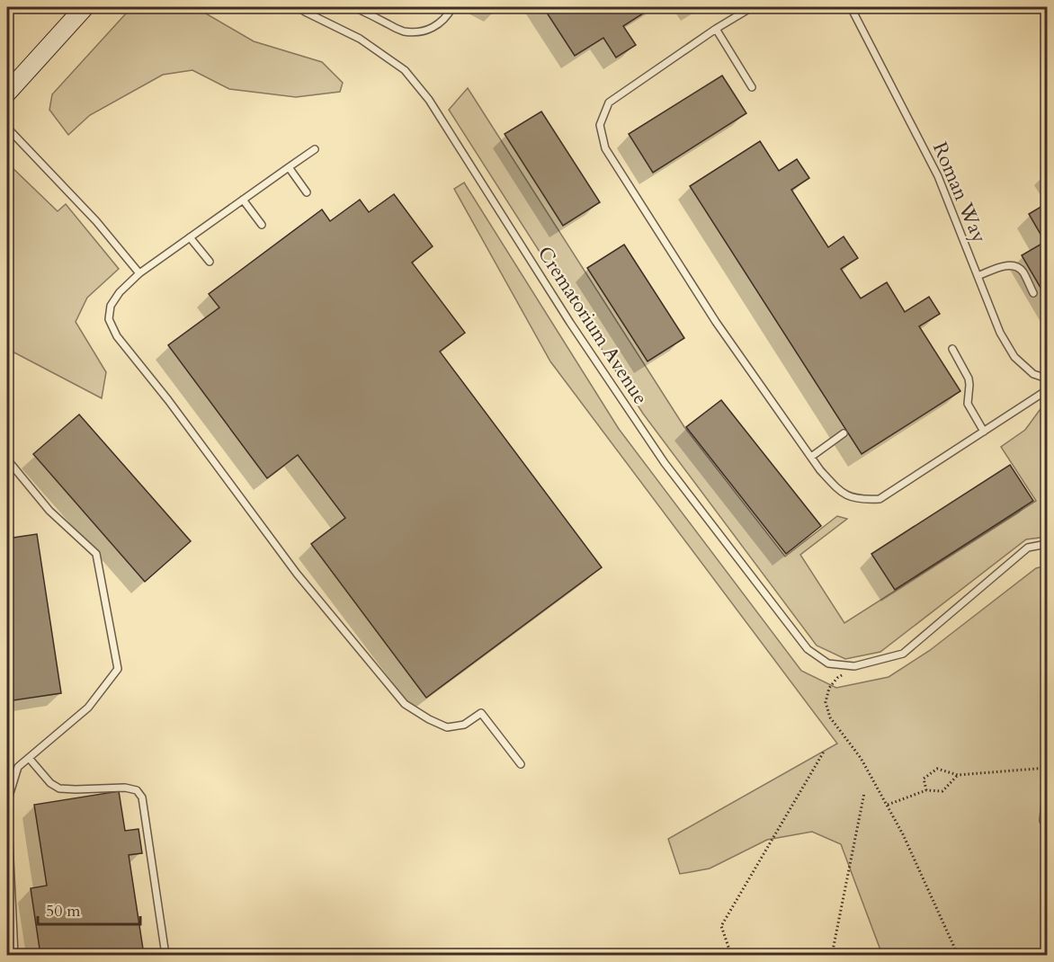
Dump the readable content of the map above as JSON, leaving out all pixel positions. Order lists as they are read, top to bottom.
{
  "streets": {
    "lane": ["Roman Way", "Crematorium Avenue"]
  },
  "scale_bar": "50 m"
}
